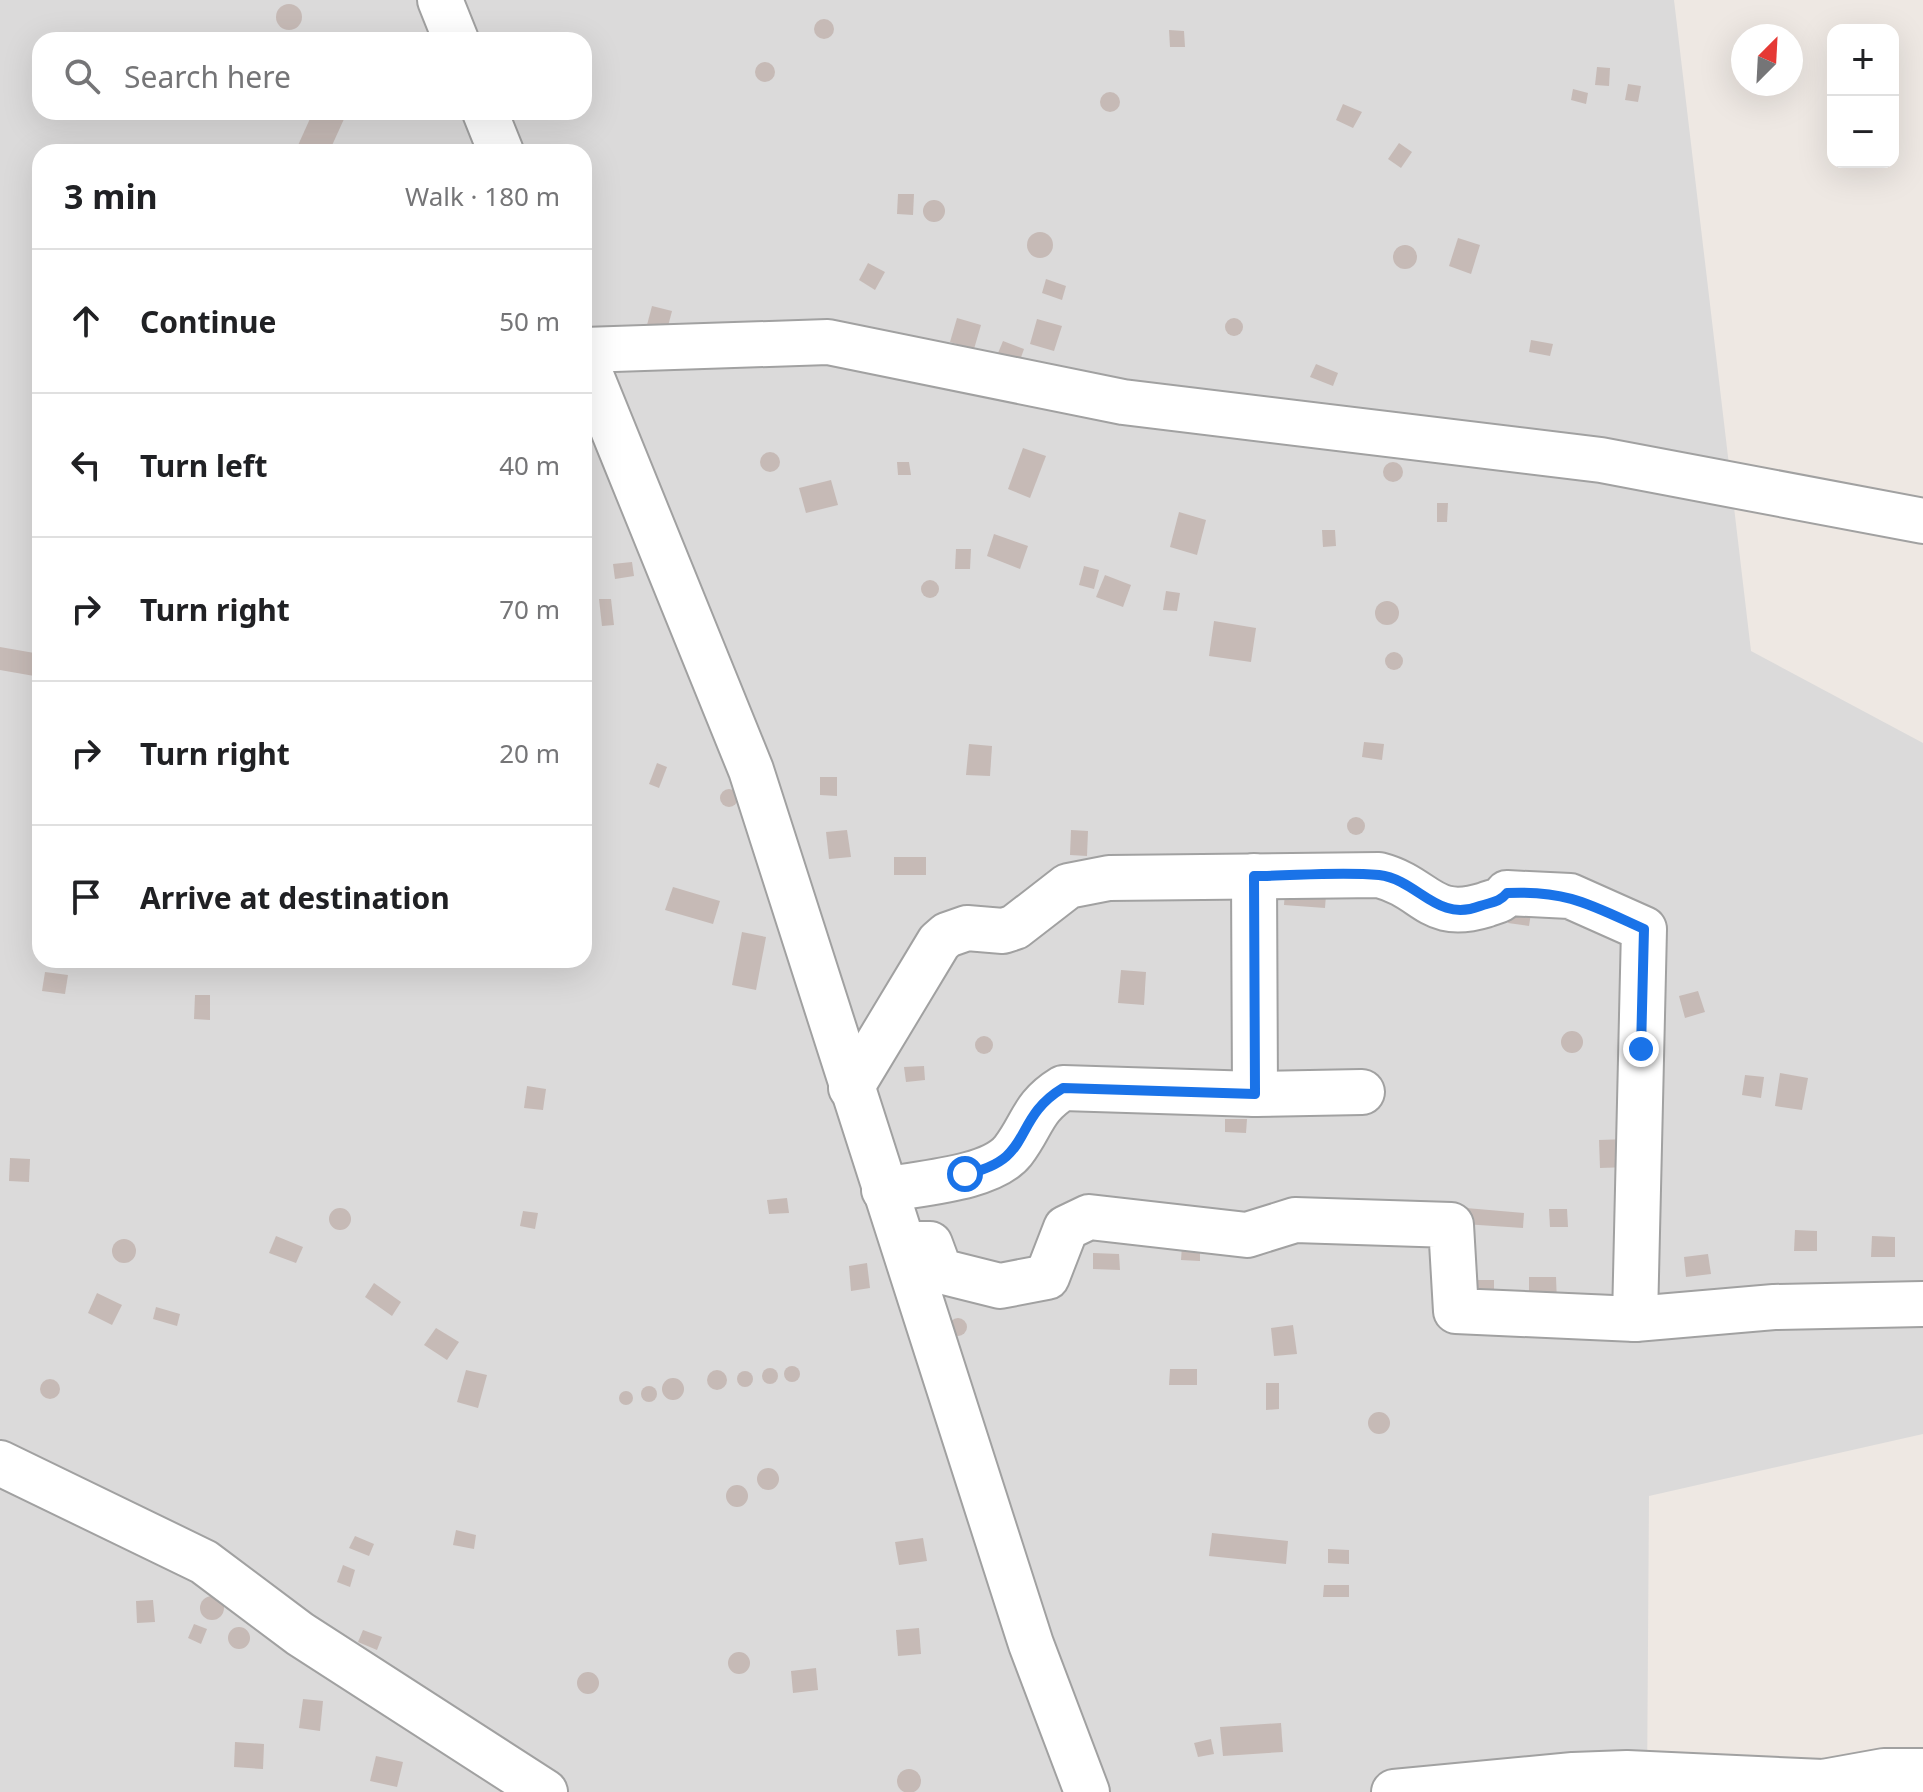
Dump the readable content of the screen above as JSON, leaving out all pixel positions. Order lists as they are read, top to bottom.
{
  "north": "top right",
  "page": {
    "map_buttons": ["+", "−"],
    "search": "Search here",
    "heading": ["3 min", "Walk · 180 m"],
    "list": [
      ["Continue", "50 m"],
      ["Turn left", "40 m"],
      ["Turn right", "70 m"],
      ["Turn right", "20 m"],
      "Arrive at destination"
    ]
  }
}
